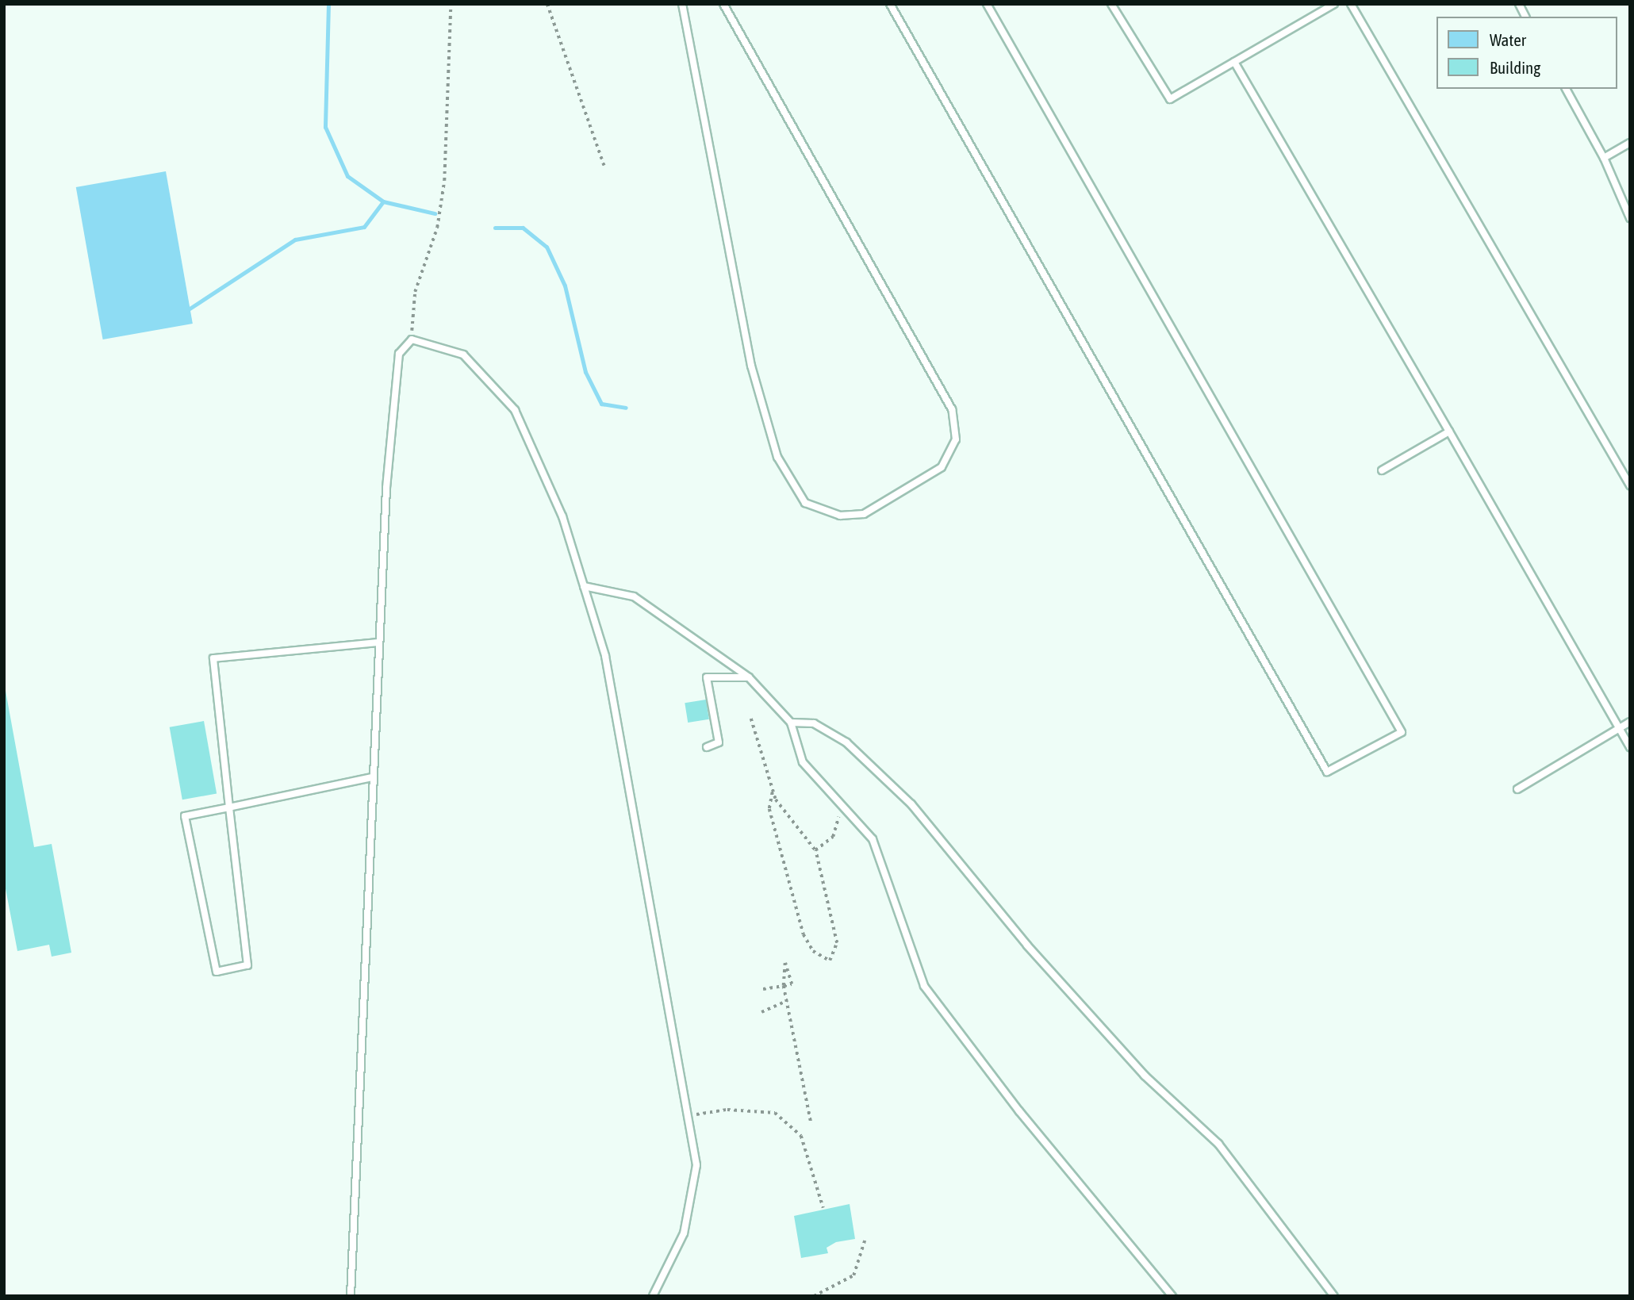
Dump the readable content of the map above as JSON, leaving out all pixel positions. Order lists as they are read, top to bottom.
{
  "legend": ["Water", "Building"]
}
